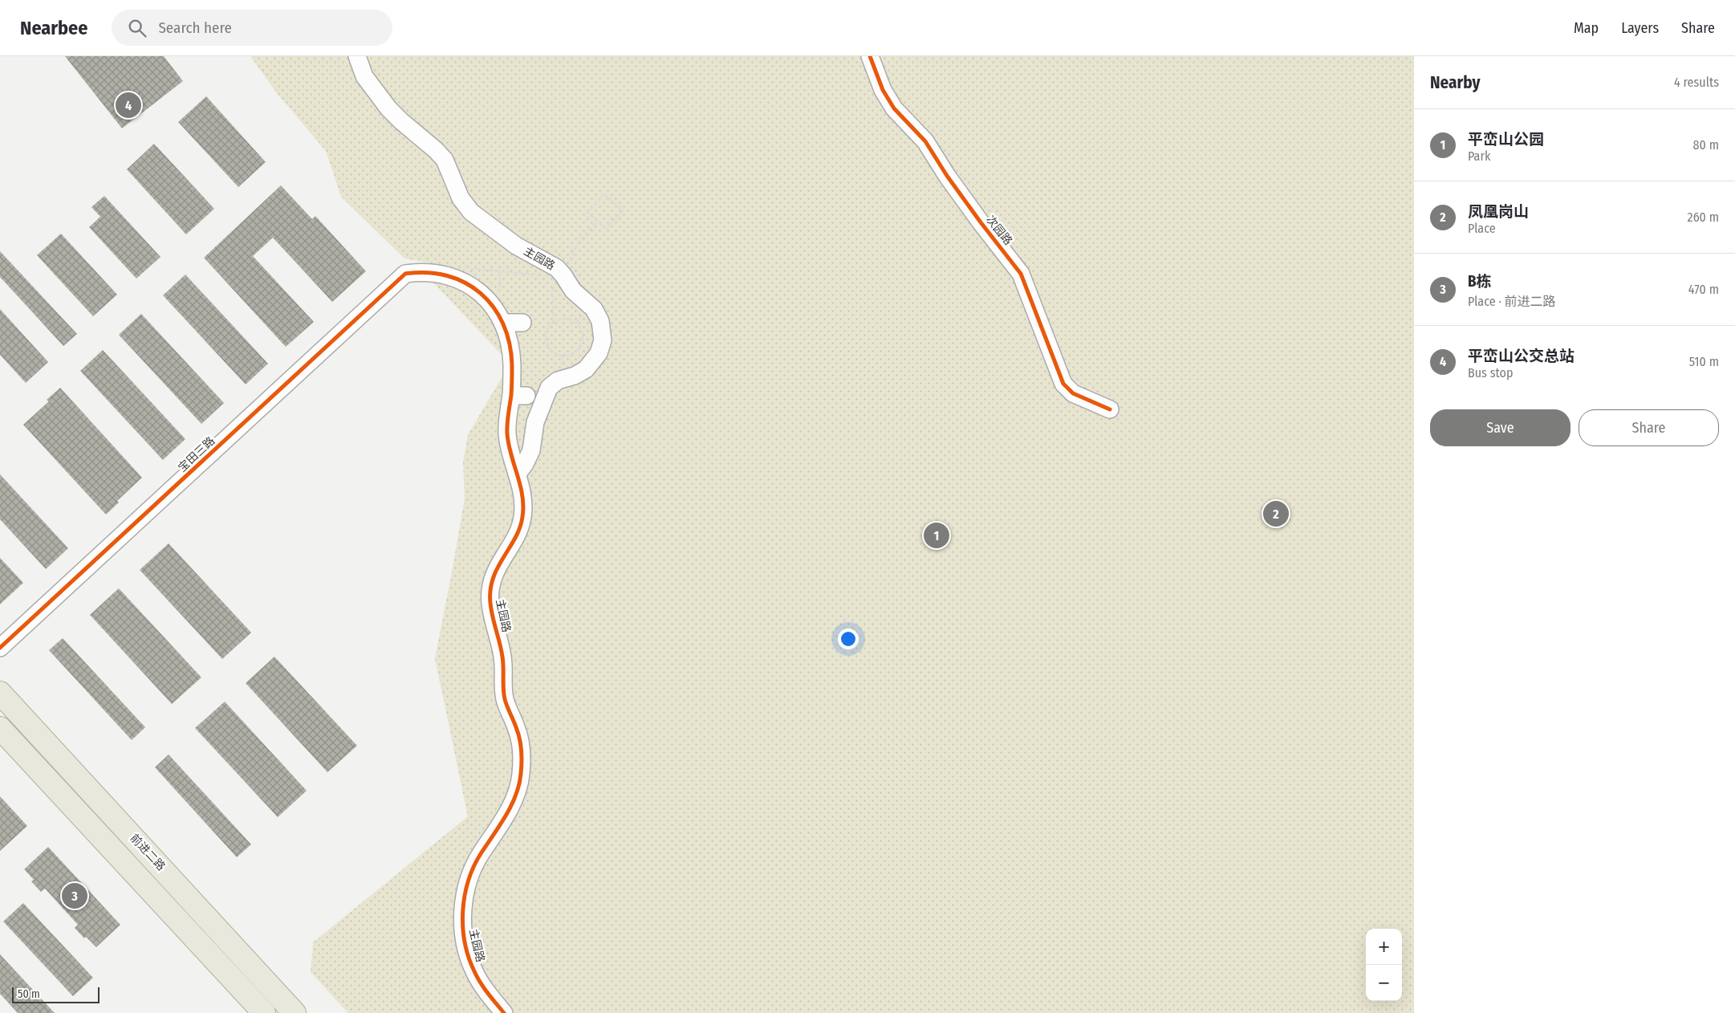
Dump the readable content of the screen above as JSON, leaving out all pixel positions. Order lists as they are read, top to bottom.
{
  "streets": {
    "main road": ["前进二路"],
    "street": ["次园路", "主园路", "宝田三路"]
  },
  "crossings": [
    ["主园路", "宝田三路"]
  ],
  "scale_bar": "50 m",
  "page": {
    "header": "Nearbee",
    "search": "Search here",
    "nav": ["Map", "Layers", "Share"],
    "heading": ["Nearby", "4 results"],
    "pins": [
      "4",
      "2",
      "1",
      "3"
    ],
    "list": [
      {
        "mark": "1",
        "name": "平峦山公园",
        "note": "Park",
        "value": "80 m"
      },
      {
        "mark": "2",
        "name": "凤凰岗山",
        "note": "Place",
        "value": "260 m"
      },
      {
        "mark": "3",
        "name": "B栋",
        "note": "Place · 前进二路",
        "value": "470 m"
      },
      {
        "mark": "4",
        "name": "平峦山公交总站",
        "note": "Bus stop",
        "value": "510 m"
      }
    ],
    "buttons": ["Save", "Share"],
    "map_buttons": ["+", "−"],
    "scale": "50 m"
  }
}
